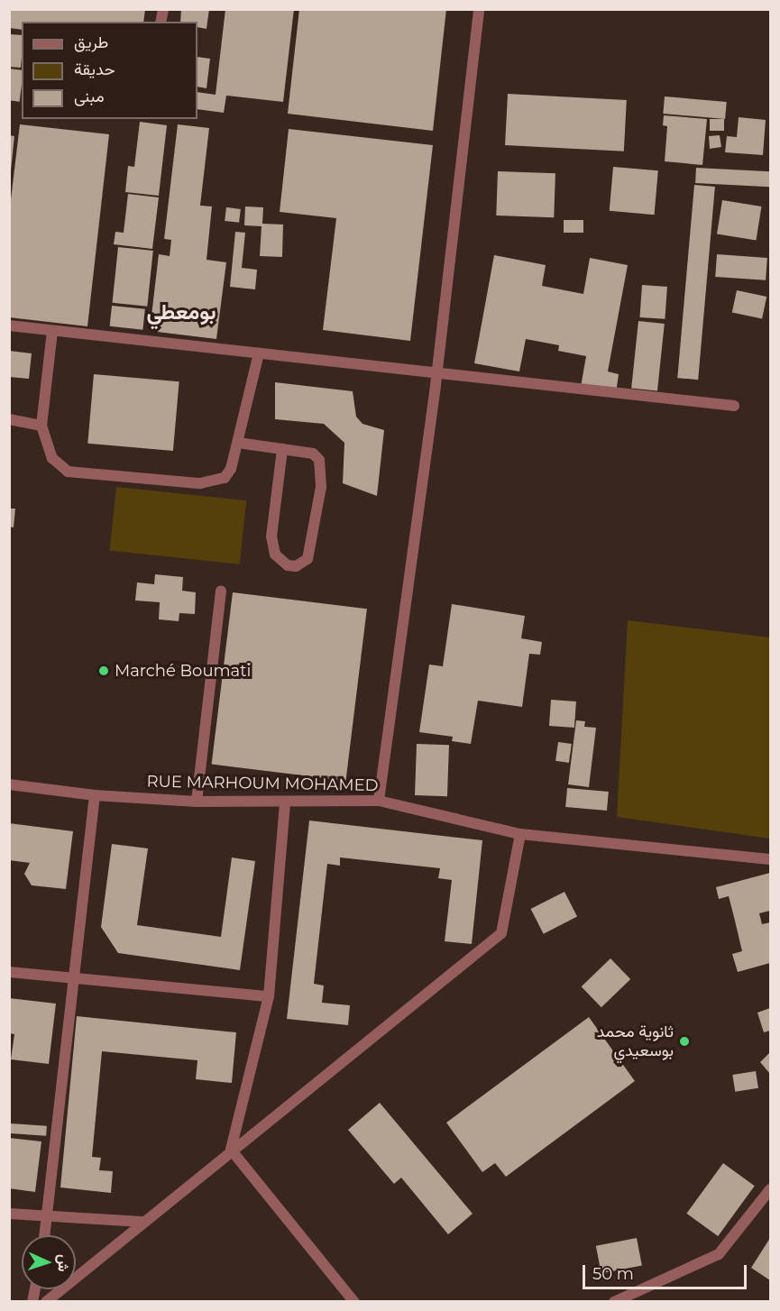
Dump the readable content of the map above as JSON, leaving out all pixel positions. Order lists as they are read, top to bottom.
{
  "streets": {
    "street": ["RUE MARHOUM MOHAMED"]
  },
  "districts": ["بومعطي"],
  "places": ["Marché Boumati", "ثانوية محمد بوسعيدي"],
  "legend": ["طريق", "حديقة", "مبنى"],
  "scale_bar": "50 m",
  "north": "right"
}
